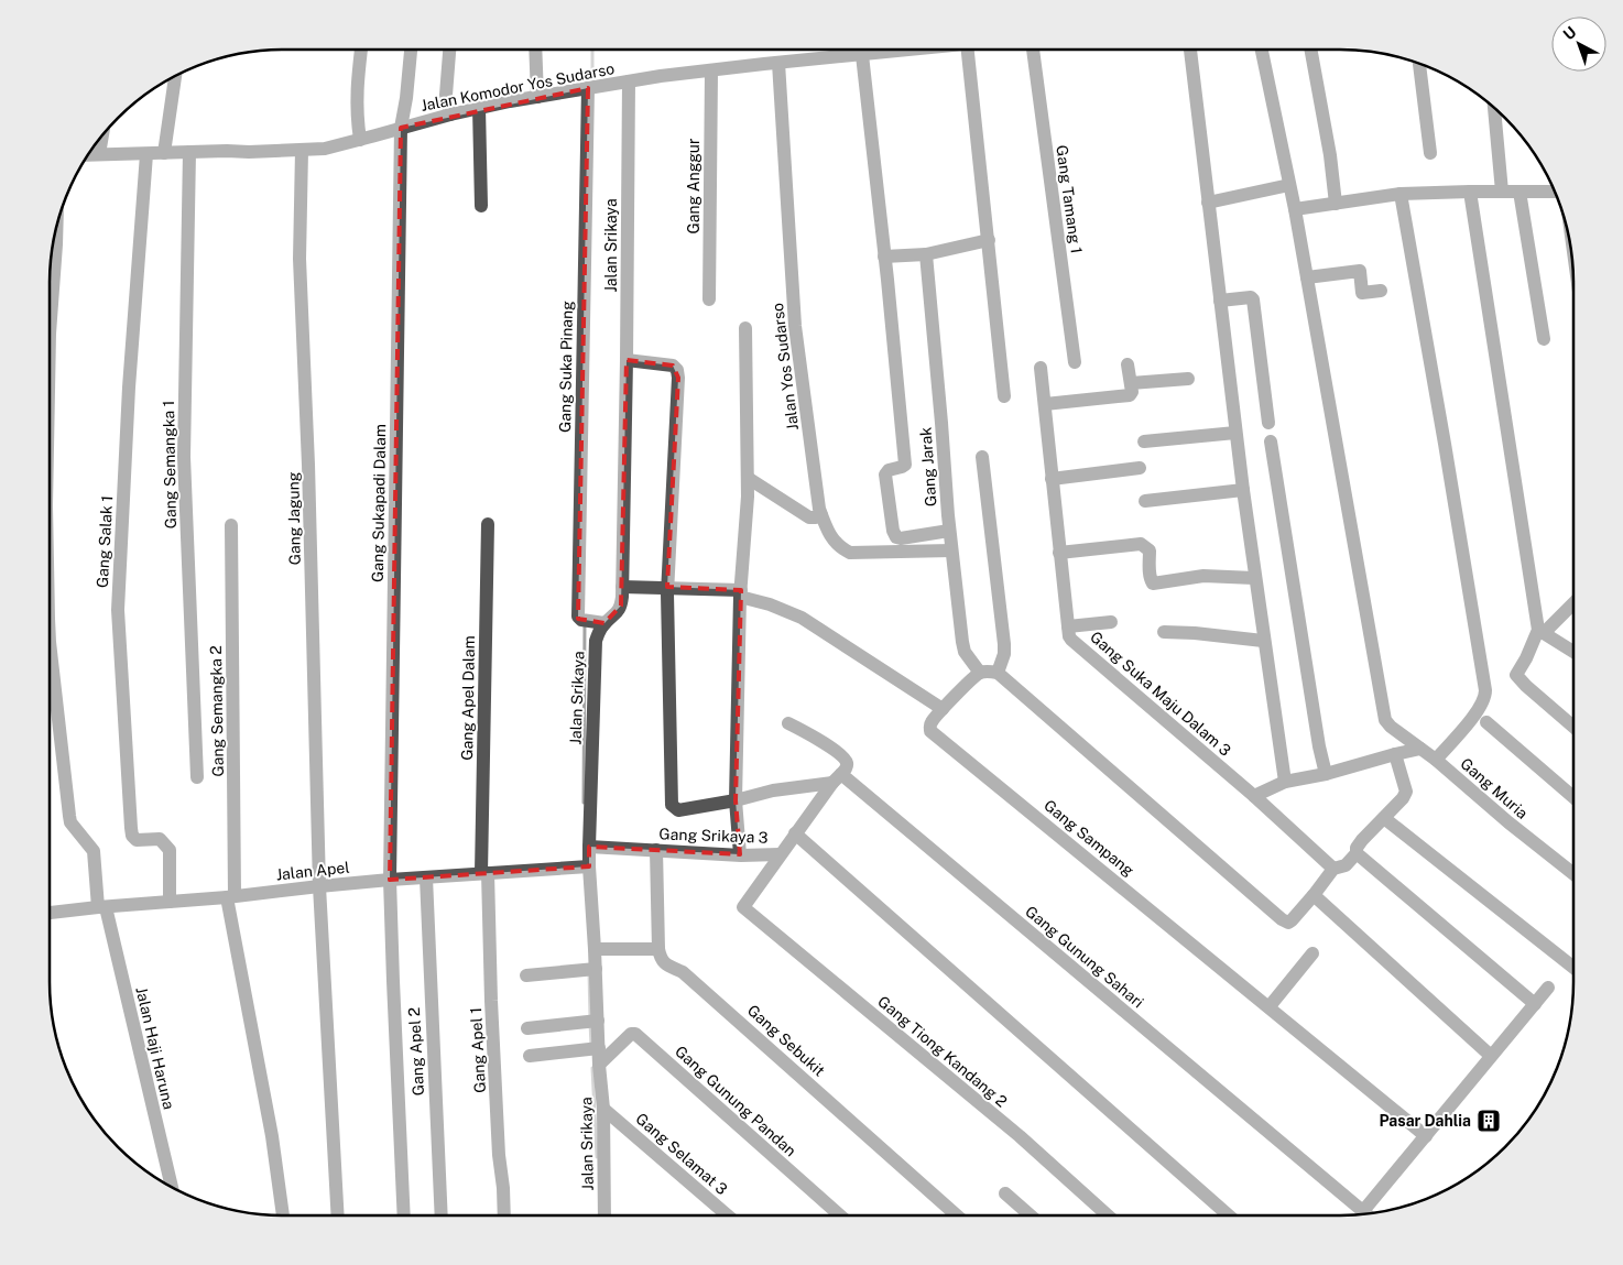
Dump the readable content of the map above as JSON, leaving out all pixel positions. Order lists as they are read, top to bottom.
{
  "streets": {
    "street": [
      "Jalan Komodor Yos Sudarso",
      "Gang Anggur",
      "Gang Tamang 1",
      "Jalan Srikaya",
      "Gang Suka Pinang",
      "Jalan Yos Sudarso",
      "Gang Semangka 1",
      "Gang Jarak",
      "Gang Sukapadi Dalam",
      "Gang Jagung",
      "Gang Salak 1",
      "Gang Suka Maju Dalam 3",
      "Gang Apel Dalam",
      "Gang Semangka 2",
      "Gang Muria",
      "Gang Srikaya 3",
      "Gang Sampang",
      "Jalan Apel",
      "Gang Gunung Sahari",
      "Gang Sebukit",
      "Jalan Haji Haruna",
      "Gang Apel 1",
      "Gang Apel 2",
      "Gang Tiong Kandang 2",
      "Gang Gunung Pandan",
      "Gang Selamat 3"
    ]
  },
  "crossings": [
    ["Jalan Komodor Yos Sudarso", "Gang Anggur"],
    ["Jalan Komodor Yos Sudarso", "Jalan Srikaya"],
    ["Jalan Komodor Yos Sudarso", "Gang Suka Pinang"],
    ["Jalan Komodor Yos Sudarso", "Jalan Yos Sudarso"],
    ["Jalan Komodor Yos Sudarso", "Gang Semangka 1"],
    ["Jalan Komodor Yos Sudarso", "Gang Sukapadi Dalam"],
    ["Jalan Komodor Yos Sudarso", "Gang Jagung"],
    ["Jalan Komodor Yos Sudarso", "Gang Salak 1"],
    ["Jalan Srikaya", "Gang Suka Pinang"],
    ["Jalan Srikaya", "Gang Srikaya 3"],
    ["Jalan Srikaya", "Jalan Apel"],
    ["Jalan Srikaya", "Gang Gunung Pandan"],
    ["Jalan Srikaya", "Gang Selamat 3"],
    ["Jalan Yos Sudarso", "Gang Jarak"],
    ["Gang Sukapadi Dalam", "Jalan Apel"],
    ["Gang Jagung", "Jalan Apel"],
    ["Gang Salak 1", "Jalan Apel"],
    ["Gang Apel Dalam", "Jalan Apel"],
    ["Gang Apel Dalam", "Gang Apel 1"],
    ["Gang Semangka 2", "Jalan Apel"],
    ["Gang Srikaya 3", "Gang Gunung Sahari"],
    ["Gang Srikaya 3", "Gang Tiong Kandang 2"],
    ["Jalan Apel", "Jalan Haji Haruna"],
    ["Jalan Apel", "Gang Apel 1"],
    ["Jalan Apel", "Gang Apel 2"]
  ],
  "places": {
    "building": ["Pasar Dahlia"]
  },
  "north": "top left"
}
